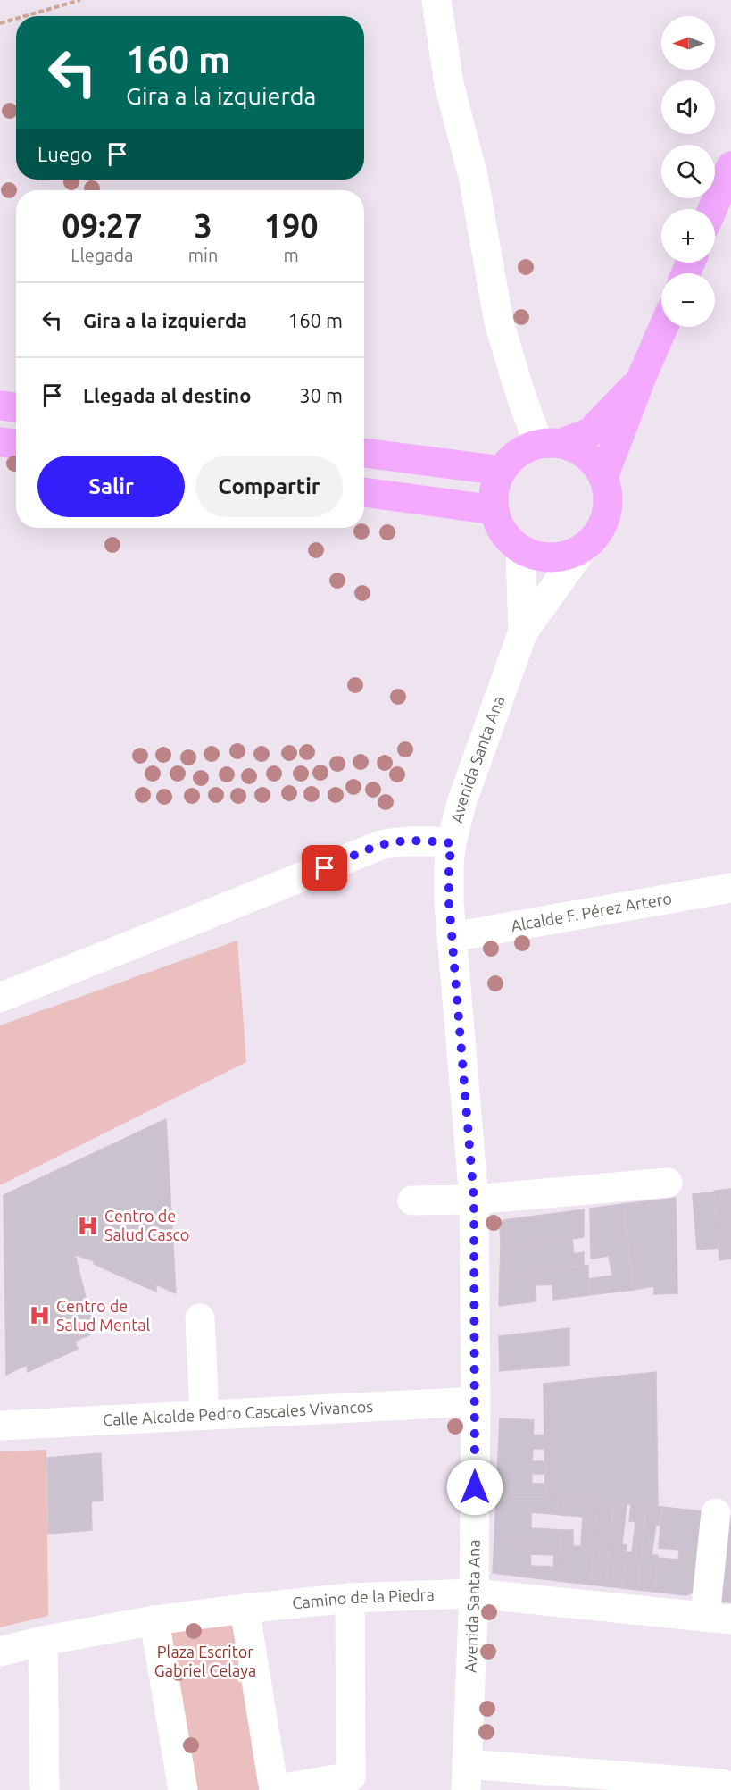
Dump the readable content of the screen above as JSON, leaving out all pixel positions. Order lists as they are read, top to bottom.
{
  "streets": {
    "street": [
      "Avenida Santa Ana",
      "Alcalde F. Pérez Artero",
      "Calle Alcalde Pedro Cascales Vivancos",
      "Camino de la Piedra"
    ]
  },
  "crossings": [
    ["Avenida Santa Ana", "Alcalde F. Pérez Artero"],
    ["Avenida Santa Ana", "Calle Alcalde Pedro Cascales Vivancos"],
    ["Avenida Santa Ana", "Camino de la Piedra"]
  ],
  "parks": ["Plaza Escritor Gabriel Celaya"],
  "places": {
    "hospital": ["Centro de Salud Casco", "Centro de Salud Mental"]
  },
  "north": "left",
  "page": {
    "map_buttons": ["+", "−"],
    "turn": ["160 m", "Gira a la izquierda"],
    "then": "Luego",
    "eta": [
      "09:27",
      "Llegada",
      "3",
      "min",
      "190",
      "m"
    ],
    "list": [
      {
        "name": "Gira a la izquierda",
        "value": "160 m"
      },
      {
        "name": "Llegada al destino",
        "value": "30 m"
      }
    ],
    "buttons": ["Salir", "Compartir"]
  }
}
